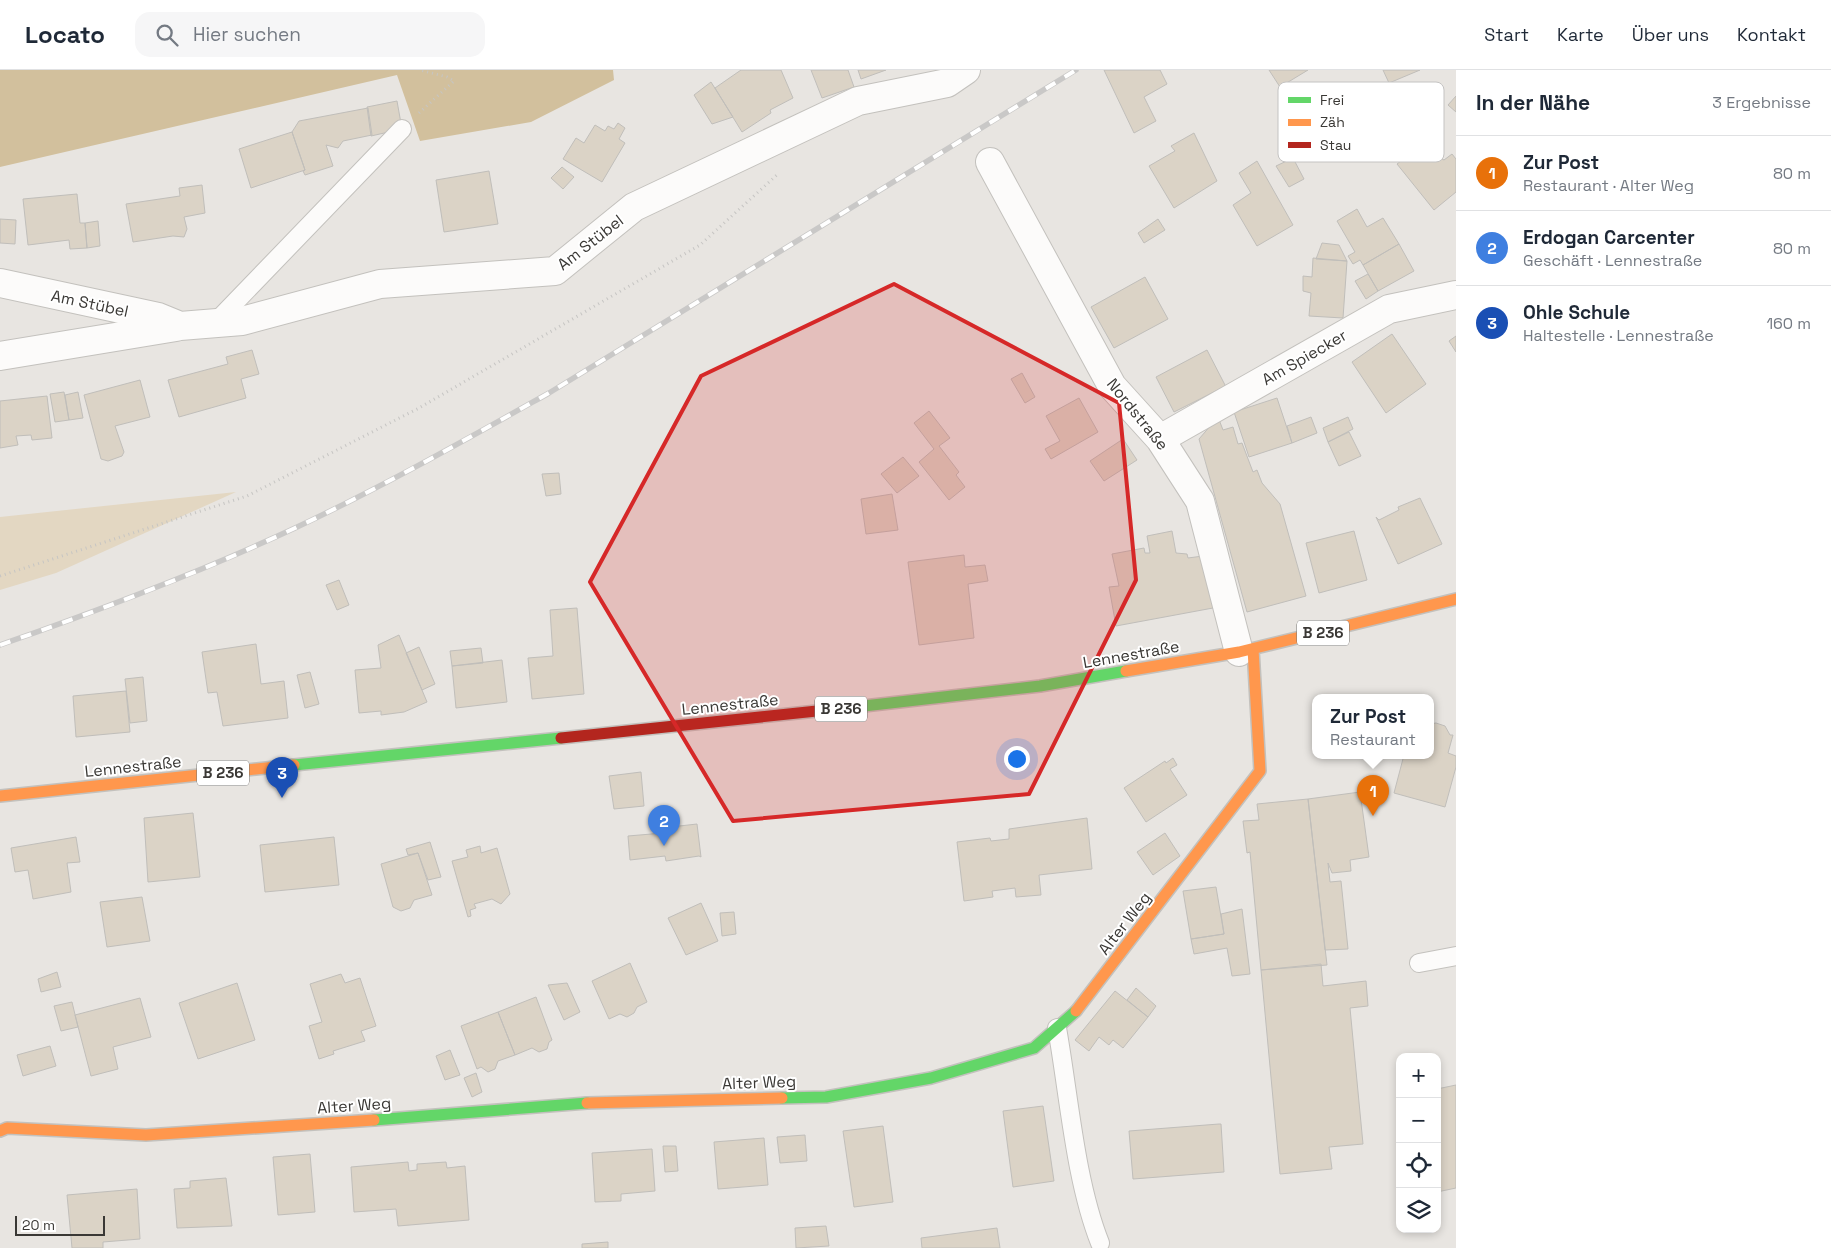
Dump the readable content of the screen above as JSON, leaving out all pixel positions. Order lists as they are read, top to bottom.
{
  "streets": {
    "street": [
      "Am Stübel",
      "Am Spiecker",
      "Nordstraße",
      "B 236",
      "Lennestraße",
      "Alter Weg"
    ]
  },
  "crossings": [
    ["Am Spiecker", "Nordstraße"],
    ["Nordstraße", "Lennestraße"],
    ["Nordstraße", "Alter Weg"],
    ["Lennestraße", "Alter Weg"]
  ],
  "legend": ["Frei", "Zäh", "Stau"],
  "scale_bar": "20 m",
  "page": {
    "header": "Locato",
    "search": "Hier suchen",
    "nav": [
      "Start",
      "Karte",
      "Über uns",
      "Kontakt"
    ],
    "heading": ["In der Nähe", "3 Ergebnisse"],
    "list": [
      {
        "mark": "1",
        "name": "Zur Post",
        "note": "Restaurant · Alter Weg",
        "value": "80 m"
      },
      {
        "mark": "2",
        "name": "Erdogan Carcenter",
        "note": "Geschäft · Lennestraße",
        "value": "80 m"
      },
      {
        "mark": "3",
        "name": "Ohle Schule",
        "note": "Haltestelle · Lennestraße",
        "value": "160 m"
      }
    ],
    "popup": ["Zur Post", "Restaurant"],
    "pins": ["3", "1", "2"],
    "map_buttons": ["+", "−"],
    "scale": "20 m"
  }
}
